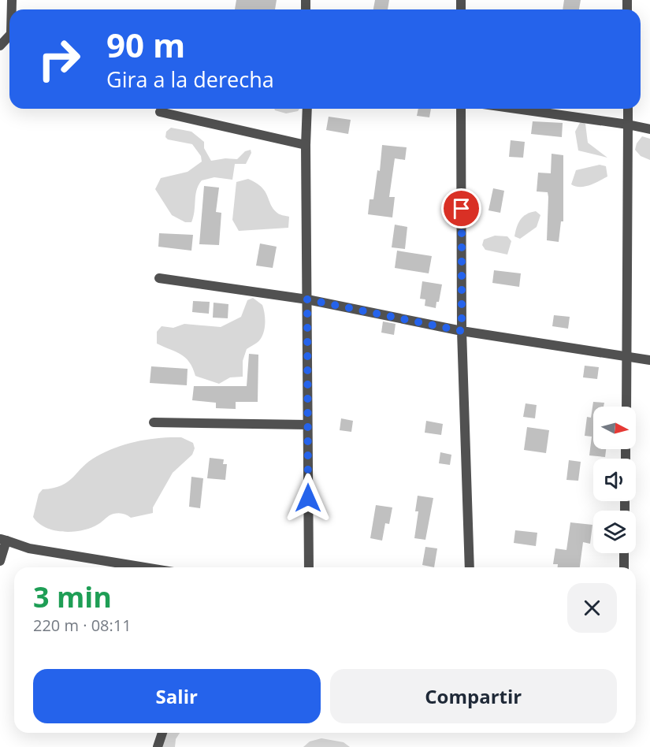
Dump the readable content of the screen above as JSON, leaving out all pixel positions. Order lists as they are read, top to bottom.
{
  "north": "right",
  "page": {
    "turn": ["90 m", "Gira a la derecha"],
    "heading": ["3 min", "220 m · 08:11"],
    "buttons": ["Salir", "Compartir"]
  }
}
